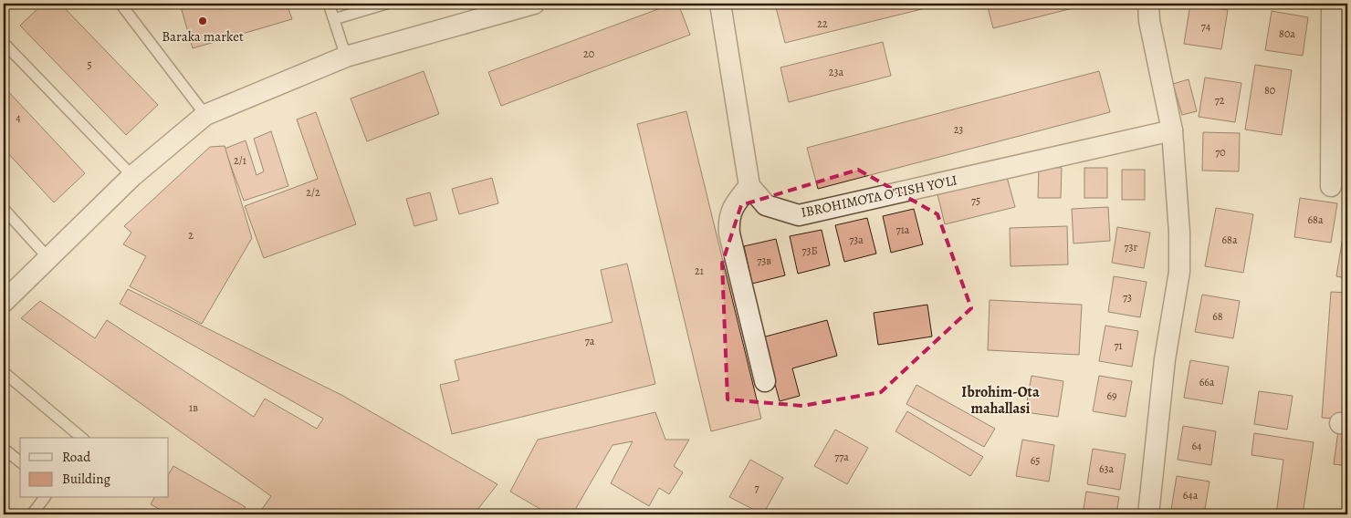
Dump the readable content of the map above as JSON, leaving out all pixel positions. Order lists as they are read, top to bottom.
{
  "streets": {
    "street": ["IBROHIMOTA O'TISH YO'LI"]
  },
  "districts": ["Ibrohim-Ota mahallasi"],
  "places": ["Baraka market"],
  "house_numbers": [
    "22",
    "74",
    "80a",
    "20",
    "5",
    "23a",
    "80",
    "72",
    "4",
    "23",
    "70",
    "2/1",
    "2/2",
    "75",
    "68a",
    "71a",
    "2",
    "73a",
    "68a",
    "73г",
    "73Б",
    "73в",
    "21",
    "73",
    "68",
    "7a",
    "71",
    "66a",
    "69",
    "1в",
    "64",
    "77a",
    "65",
    "63a",
    "7",
    "64a"
  ],
  "legend": ["Road", "Building"]
}
